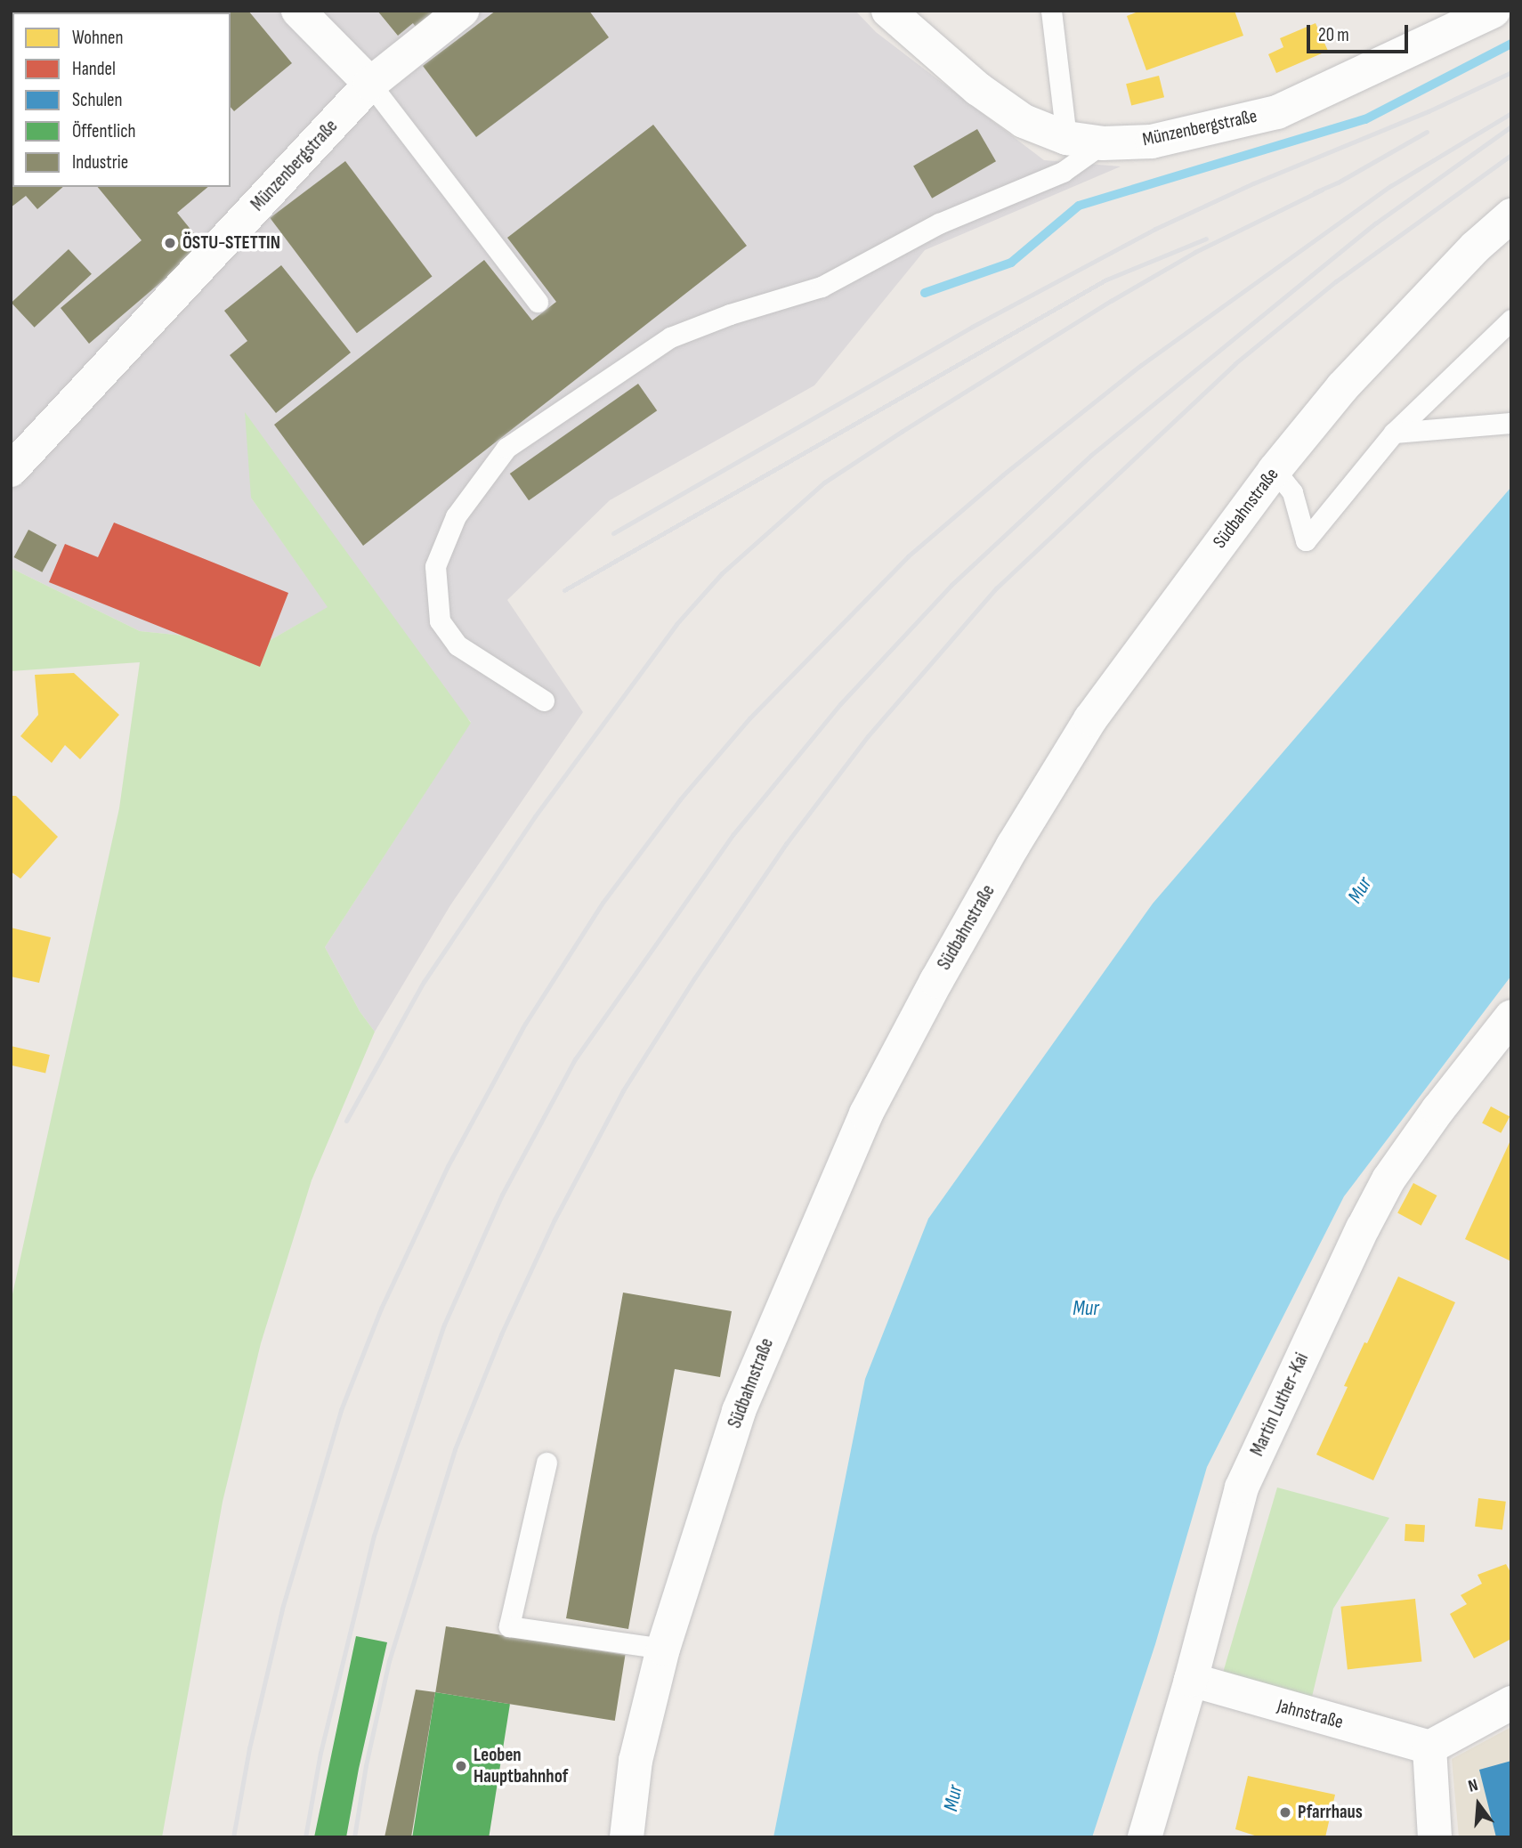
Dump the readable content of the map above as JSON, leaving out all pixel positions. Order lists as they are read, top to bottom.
{
  "streets": {
    "street": [
      "Münzenbergstraße",
      "Südbahnstraße",
      "Martin Luther-Kai",
      "Jahnstraße"
    ]
  },
  "crossings": [
    ["Martin Luther-Kai", "Jahnstraße"]
  ],
  "water": ["Mur"],
  "places": ["ÖSTU-STETTIN", "Leoben Hauptbahnhof", "Pfarrhaus"],
  "legend": [
    "Wohnen",
    "Handel",
    "Schulen",
    "Öffentlich",
    "Industrie"
  ],
  "scale_bar": "20 m",
  "north": "top"
}
